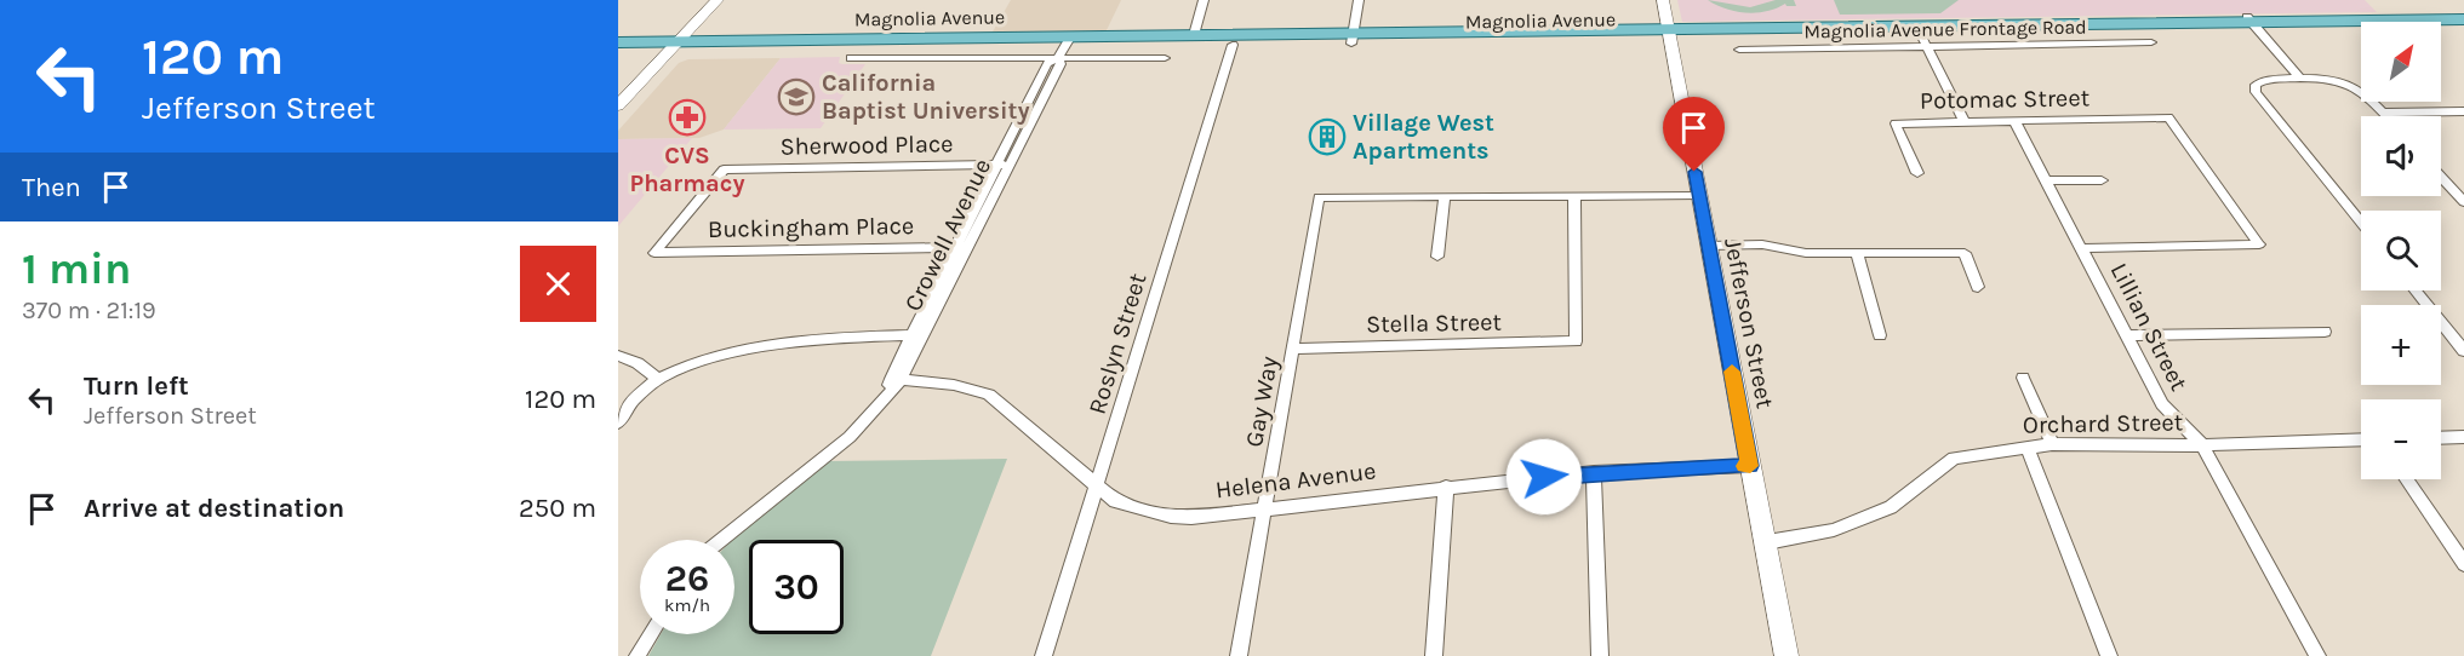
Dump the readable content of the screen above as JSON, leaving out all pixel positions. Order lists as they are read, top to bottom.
{
  "streets": {
    "main road": ["Magnolia Avenue"],
    "street": [
      "Magnolia Avenue Frontage Road",
      "Potomac Street",
      "Sherwood Place",
      "Buckingham Place",
      "Crowell Avenue",
      "Stella Street",
      "Jefferson Street",
      "Lillian Street",
      "Roslyn Street",
      "Gay Way",
      "Orchard Street",
      "Helena Avenue"
    ]
  },
  "crossings": [
    ["Magnolia Avenue", "Magnolia Avenue Frontage Road"],
    ["Magnolia Avenue", "Crowell Avenue"],
    ["Magnolia Avenue", "Jefferson Street"],
    ["Magnolia Avenue", "Roslyn Street"],
    ["Potomac Street", "Lillian Street"],
    ["Sherwood Place", "Buckingham Place"],
    ["Sherwood Place", "Crowell Avenue"],
    ["Buckingham Place", "Crowell Avenue"],
    ["Crowell Avenue", "Helena Avenue"],
    ["Stella Street", "Gay Way"],
    ["Jefferson Street", "Orchard Street"],
    ["Jefferson Street", "Helena Avenue"],
    ["Lillian Street", "Orchard Street"],
    ["Roslyn Street", "Helena Avenue"],
    ["Gay Way", "Helena Avenue"]
  ],
  "places": {
    "school or university": ["California Baptist University"],
    "pharmacy": ["CVS Pharmacy"],
    "building": ["Village West Apartments"]
  },
  "north": "top right",
  "page": {
    "turn": ["120 m", "Jefferson Street"],
    "map_buttons": ["+", "−"],
    "then": "Then",
    "heading": ["1 min", "370 m · 21:19"],
    "list": [
      {
        "name": "Turn left",
        "note": "Jefferson Street",
        "value": "120 m"
      },
      {
        "name": "Arrive at destination",
        "value": "250 m"
      }
    ],
    "speed": "26 km/h",
    "limit": "30"
  }
}
